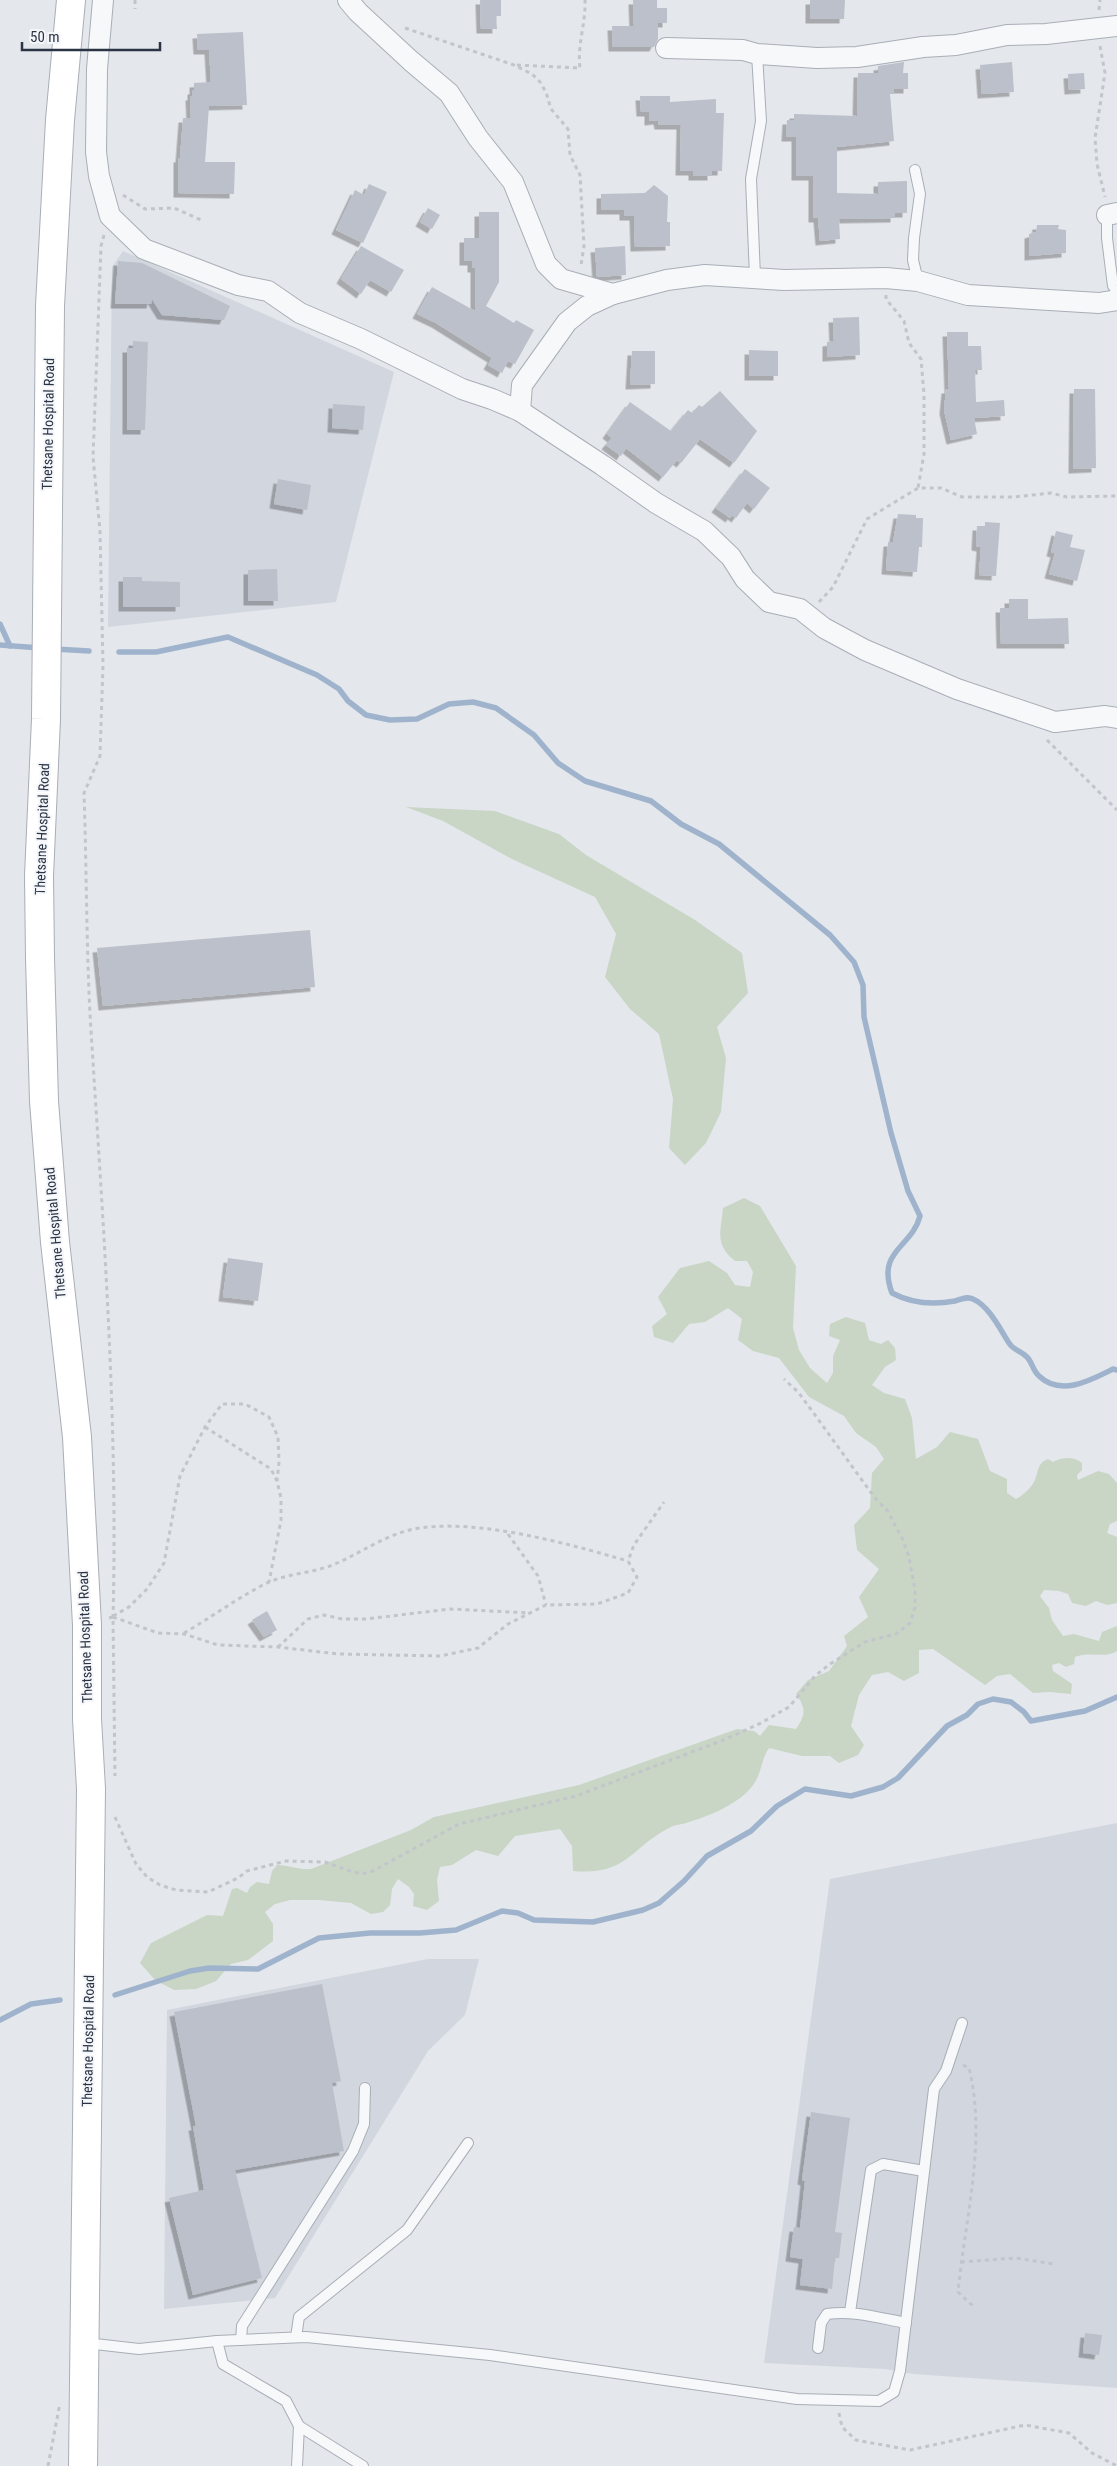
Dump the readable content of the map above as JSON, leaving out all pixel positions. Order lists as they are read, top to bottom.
{
  "streets": {
    "main road": ["Thetsane Hospital Road"]
  },
  "scale_bar": "50 m"
}
